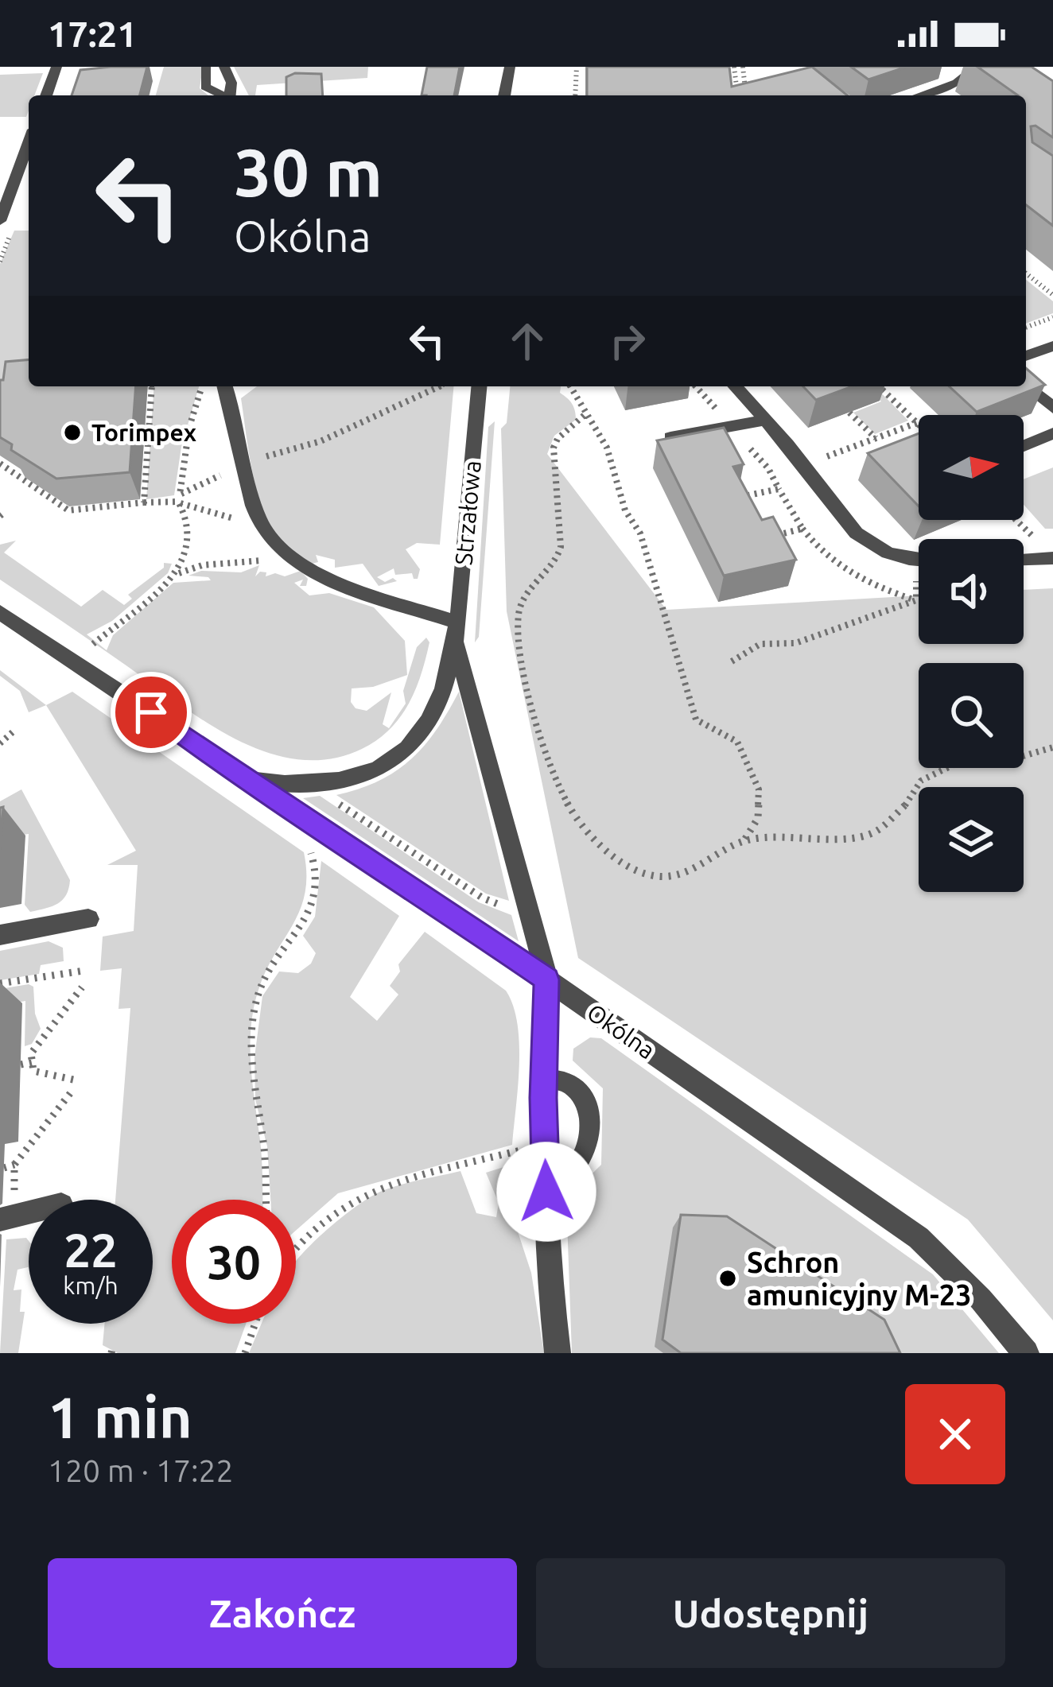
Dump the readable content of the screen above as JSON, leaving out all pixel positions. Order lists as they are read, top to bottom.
{
  "streets": {
    "street": ["Strzałowa", "Okólna"]
  },
  "places": ["Torimpex", "Schron amunicyjny M-23"],
  "north": "right",
  "page": {
    "status": "17:21",
    "turn": ["30 m", "Okólna"],
    "speed": "22 km/h",
    "limit": "30",
    "heading": ["1 min", "120 m · 17:22"],
    "buttons": ["Zakończ", "Udostępnij"]
  }
}
